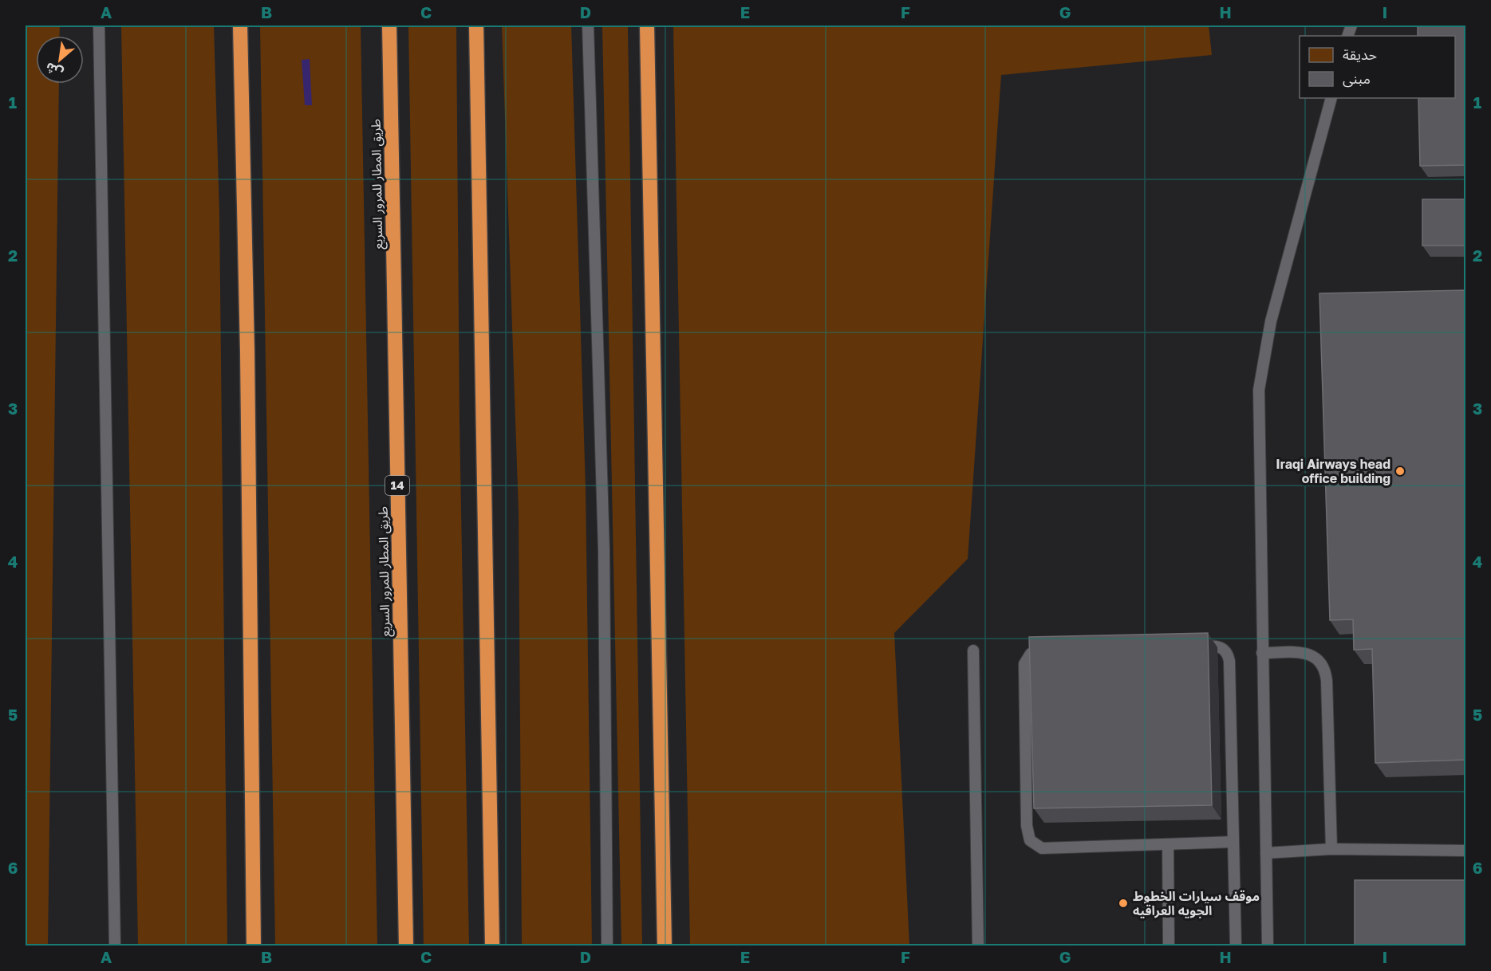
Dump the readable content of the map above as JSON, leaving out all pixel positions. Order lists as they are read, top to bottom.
{
  "streets": {
    "highway": ["طريق المطار للمرور السريع", "14"]
  },
  "places": ["Iraqi Airways head office building", "موقف سيارات الخطوط الجويه العراقيه"],
  "legend": ["حديقة", "مبنى"],
  "north": "bottom left",
  "grid": {
    "columns": [
      "A",
      "B",
      "C",
      "D",
      "E",
      "F",
      "G",
      "H",
      "I"
    ],
    "rows": [
      "1",
      "2",
      "3",
      "4",
      "5",
      "6"
    ]
  }
}
